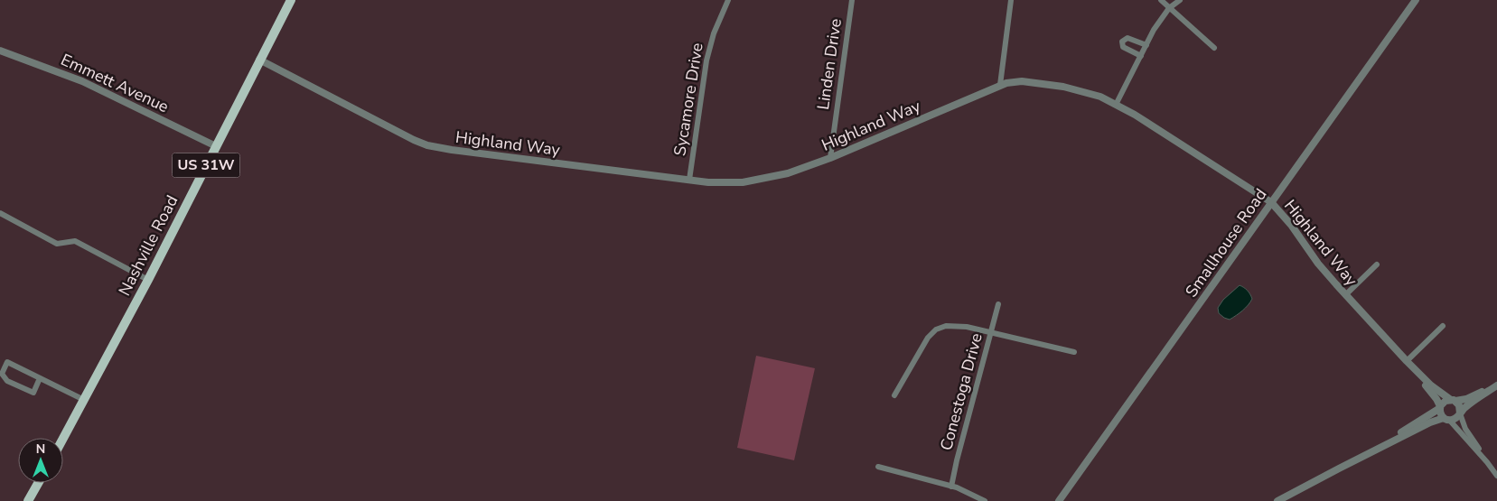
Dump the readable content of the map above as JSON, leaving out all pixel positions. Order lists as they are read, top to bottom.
{
  "streets": {
    "main road": ["US 31W", "Nashville Road"],
    "street": [
      "Linden Drive",
      "Emmett Avenue",
      "Sycamore Drive",
      "Highland Way",
      "Smallhouse Road",
      "Conestoga Drive"
    ]
  },
  "crossings": [
    ["Linden Drive", "Highland Way"],
    ["Emmett Avenue", "Nashville Road"],
    ["Sycamore Drive", "Highland Way"],
    ["Highland Way", "Smallhouse Road"],
    ["Highland Way", "Nashville Road"]
  ],
  "north": "top"
}
